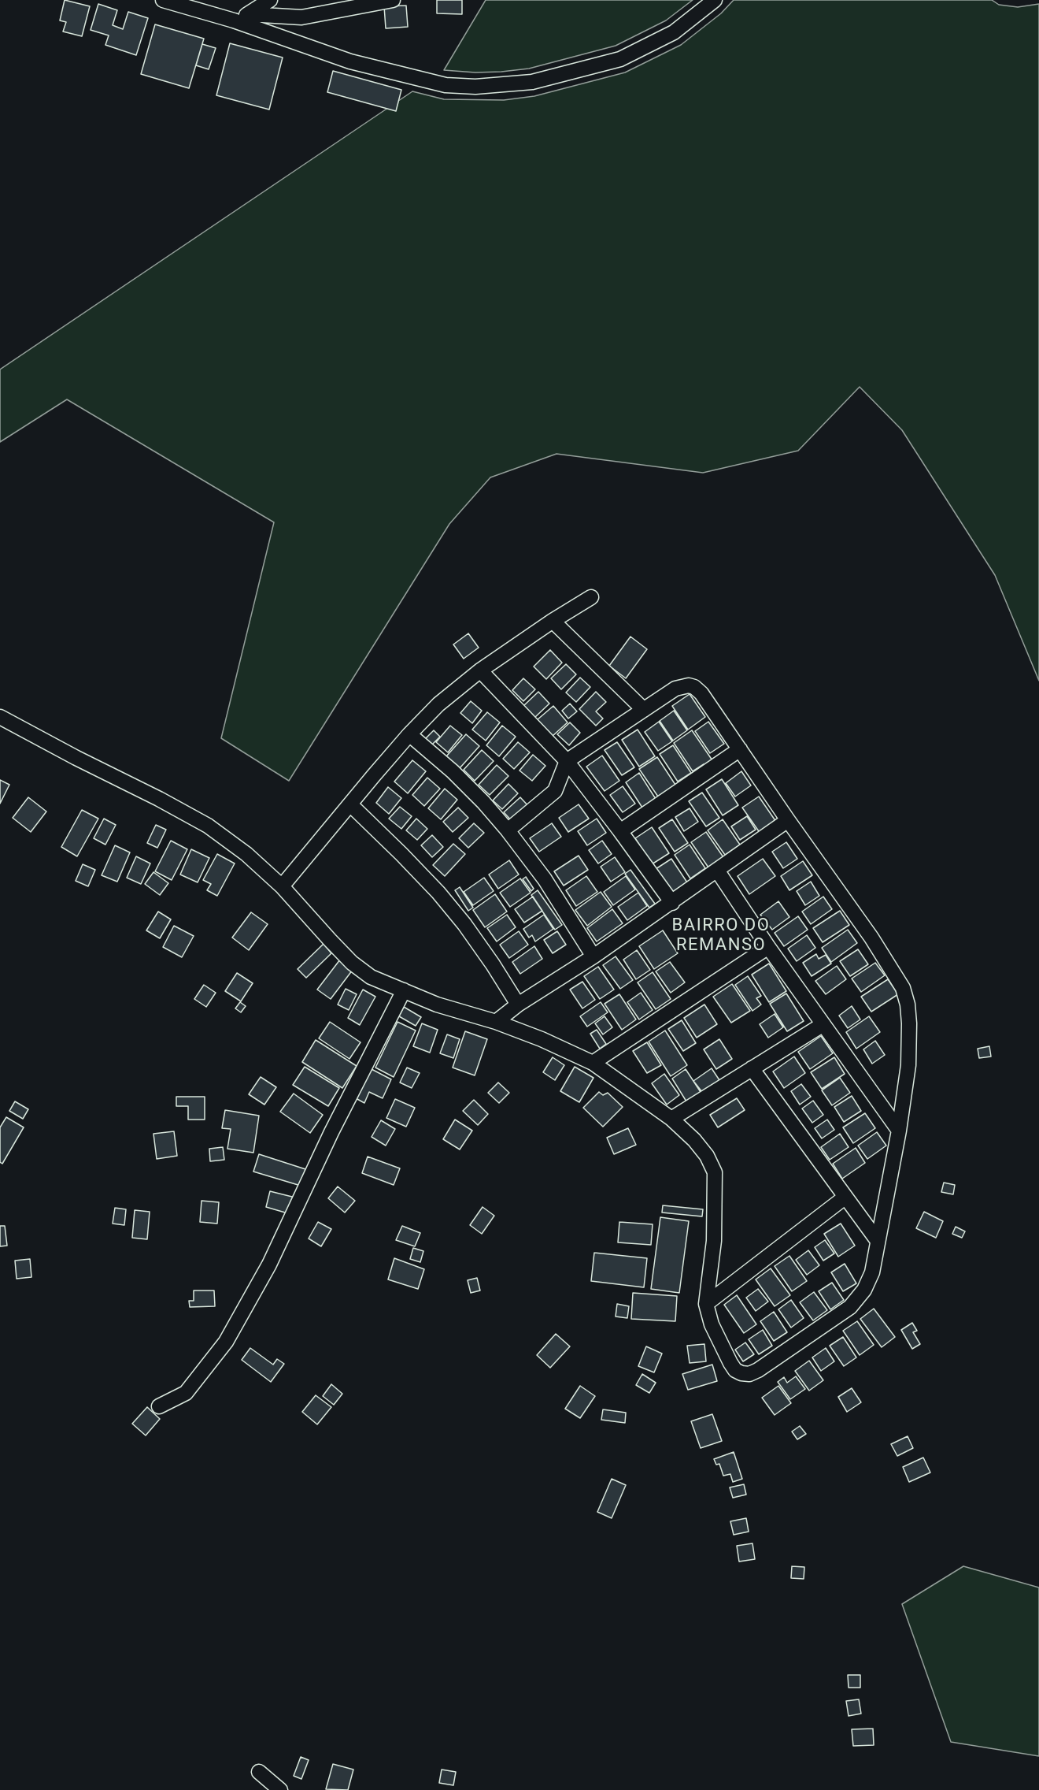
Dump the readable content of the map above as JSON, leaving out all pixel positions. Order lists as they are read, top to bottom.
{
  "districts": ["BAIRRO DO REMANSO"]
}
